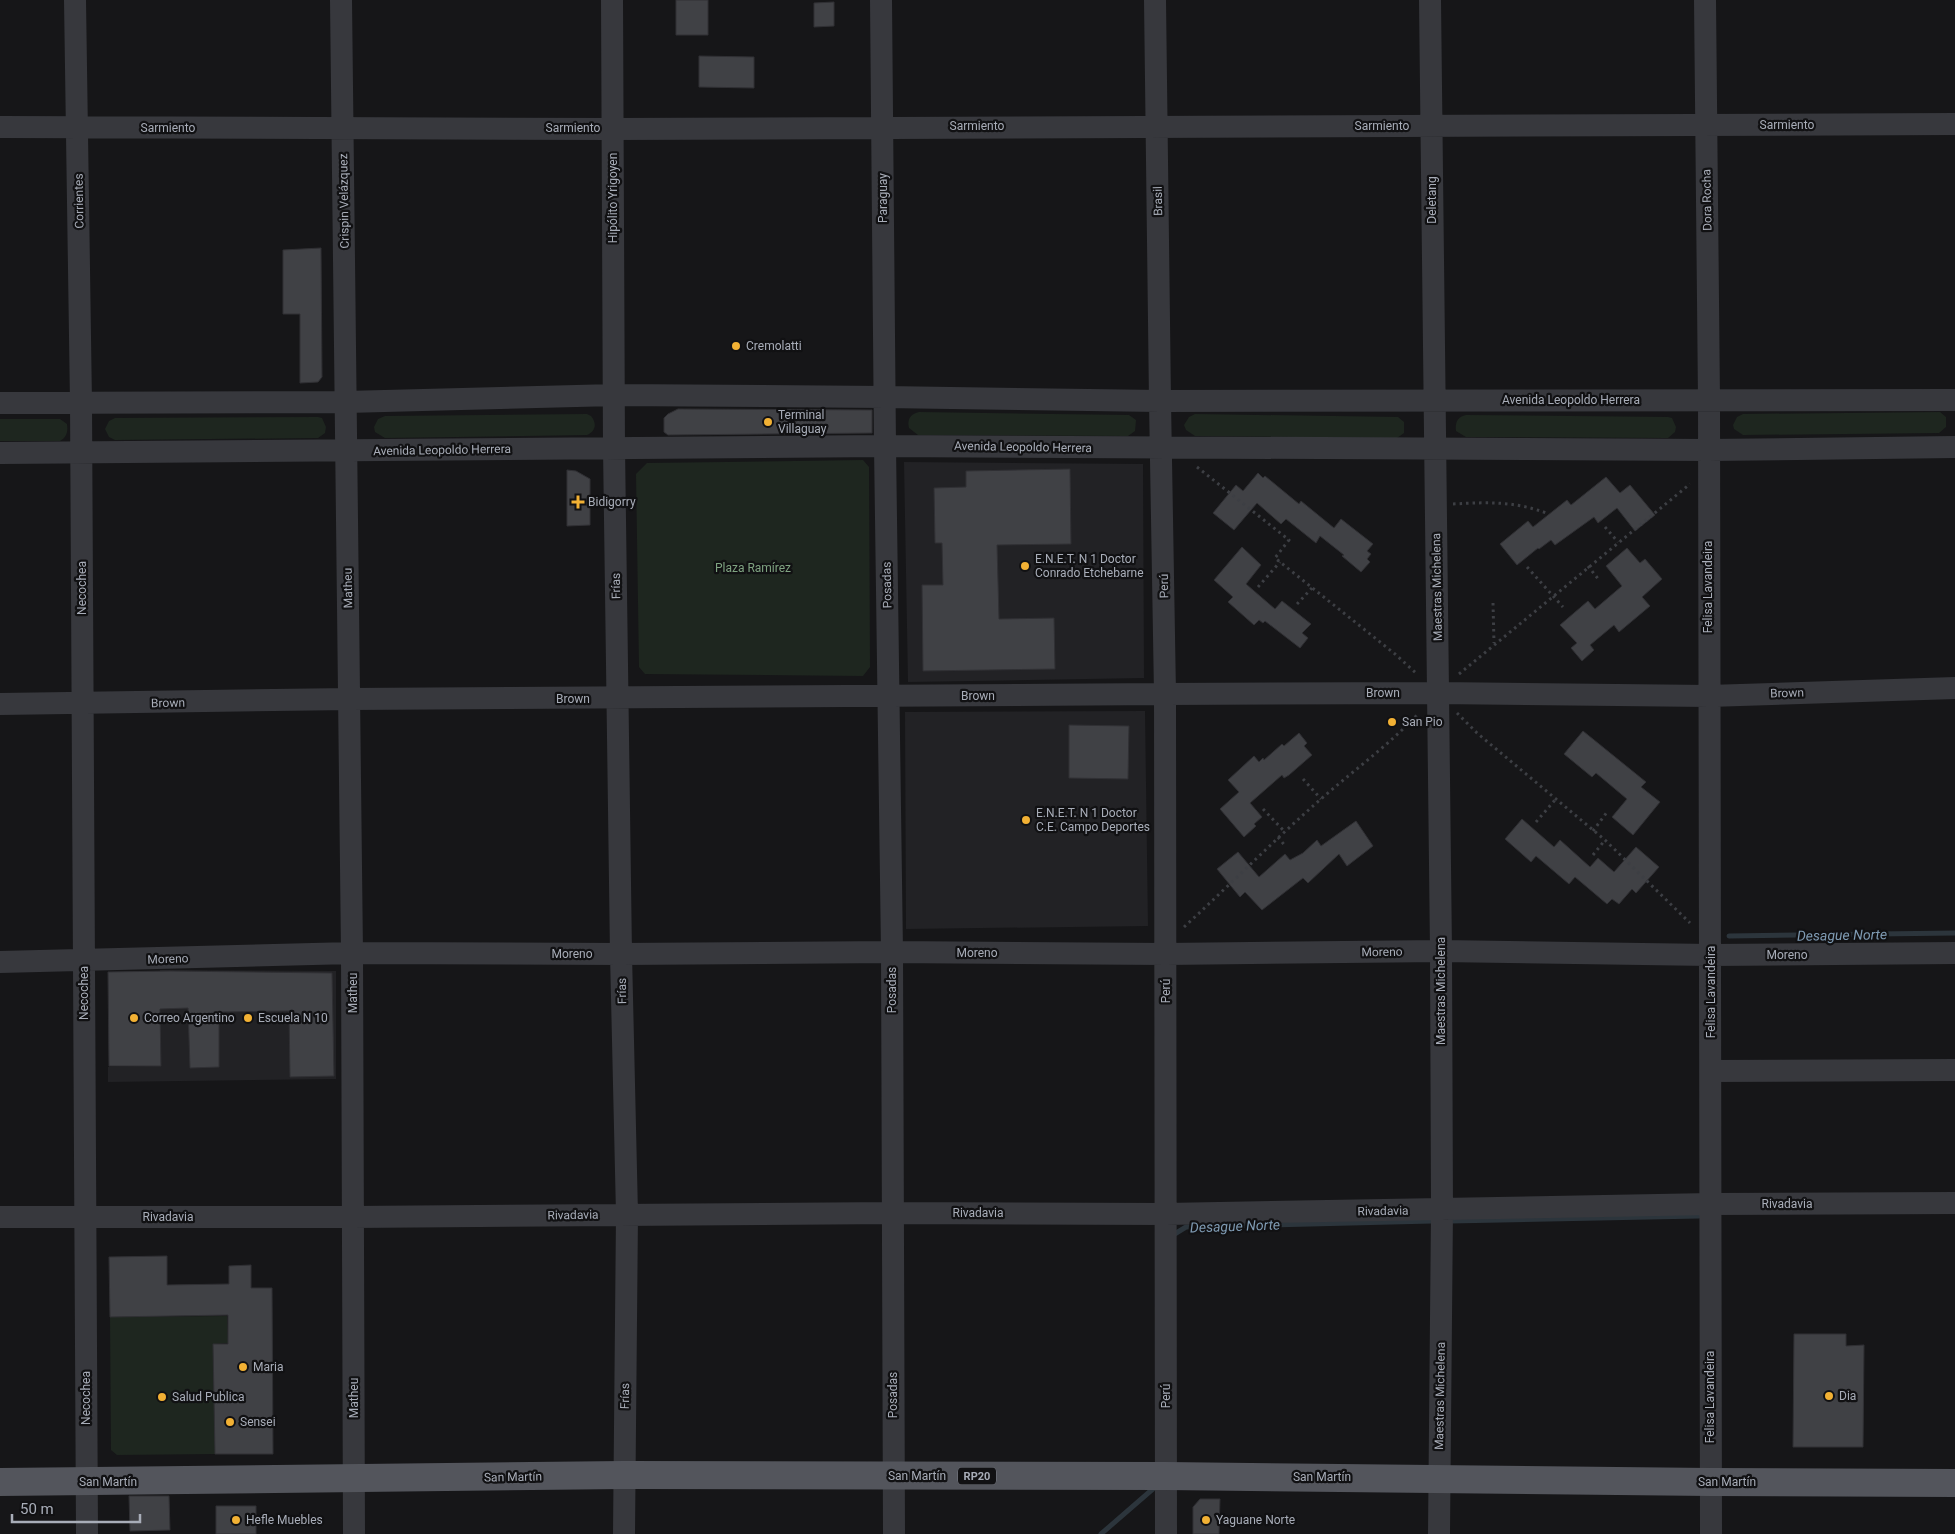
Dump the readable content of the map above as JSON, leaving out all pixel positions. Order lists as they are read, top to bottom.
{
  "streets": {
    "main road": ["San Martín", "RP20"],
    "street": [
      "Sarmiento",
      "Hipólito Yrigoyen",
      "Paraguay",
      "Deletang",
      "Dora Rocha",
      "Corrientes",
      "Crispin Velázquez",
      "Brasil",
      "Avenida Leopoldo Herrera",
      "Posadas",
      "Frías",
      "Perú",
      "Maestras Michelena",
      "Felisa Lavandeira",
      "Necochea",
      "Matheu",
      "Brown",
      "Moreno",
      "Rivadavia"
    ]
  },
  "crossings": [
    ["Sarmiento", "Hipólito Yrigoyen"],
    ["Sarmiento", "Paraguay"],
    ["Sarmiento", "Deletang"],
    ["Sarmiento", "Dora Rocha"],
    ["Sarmiento", "Corrientes"],
    ["Sarmiento", "Crispin Velázquez"],
    ["Sarmiento", "Brasil"],
    ["Hipólito Yrigoyen", "Avenida Leopoldo Herrera"],
    ["Hipólito Yrigoyen", "Frías"],
    ["Paraguay", "Avenida Leopoldo Herrera"],
    ["Deletang", "Avenida Leopoldo Herrera"],
    ["Dora Rocha", "Avenida Leopoldo Herrera"],
    ["Corrientes", "Avenida Leopoldo Herrera"],
    ["Corrientes", "Necochea"],
    ["Crispin Velázquez", "Avenida Leopoldo Herrera"],
    ["Crispin Velázquez", "Matheu"],
    ["Brasil", "Avenida Leopoldo Herrera"],
    ["Avenida Leopoldo Herrera", "Posadas"],
    ["Avenida Leopoldo Herrera", "Frías"],
    ["Avenida Leopoldo Herrera", "Perú"],
    ["Avenida Leopoldo Herrera", "Maestras Michelena"],
    ["Avenida Leopoldo Herrera", "Felisa Lavandeira"],
    ["Avenida Leopoldo Herrera", "Necochea"],
    ["Avenida Leopoldo Herrera", "Matheu"],
    ["Posadas", "Brown"],
    ["Posadas", "Moreno"],
    ["Posadas", "Rivadavia"],
    ["Posadas", "San Martín"],
    ["Frías", "Brown"],
    ["Frías", "Moreno"],
    ["Frías", "Rivadavia"],
    ["Frías", "San Martín"],
    ["Perú", "Brown"],
    ["Perú", "Moreno"],
    ["Perú", "Rivadavia"],
    ["Perú", "San Martín"],
    ["Maestras Michelena", "Brown"],
    ["Maestras Michelena", "Moreno"],
    ["Maestras Michelena", "Rivadavia"],
    ["Maestras Michelena", "San Martín"],
    ["Felisa Lavandeira", "Brown"],
    ["Felisa Lavandeira", "Moreno"],
    ["Felisa Lavandeira", "Rivadavia"],
    ["Felisa Lavandeira", "San Martín"],
    ["Necochea", "Brown"],
    ["Necochea", "Moreno"],
    ["Necochea", "Rivadavia"],
    ["Necochea", "San Martín"],
    ["Matheu", "Brown"],
    ["Matheu", "Moreno"],
    ["Matheu", "Rivadavia"],
    ["Matheu", "San Martín"]
  ],
  "water": ["Desague Norte"],
  "parks": ["Plaza Ramírez"],
  "places": {
    "other": [
      "Cremolatti",
      "Terminal Villaguay",
      "E.N.E.T. N 1 Doctor Conrado Etchebarne",
      "San Pio",
      "E.N.E.T. N 1 Doctor C.E. Campo Deportes",
      "Correo Argentino",
      "Escuela N 10",
      "Maria",
      "Dia",
      "Salud Publica",
      "Sensei",
      "Hefle Muebles",
      "Yaguane Norte"
    ],
    "health": ["Bidigorry"]
  },
  "scale_bar": "50 m"
}
